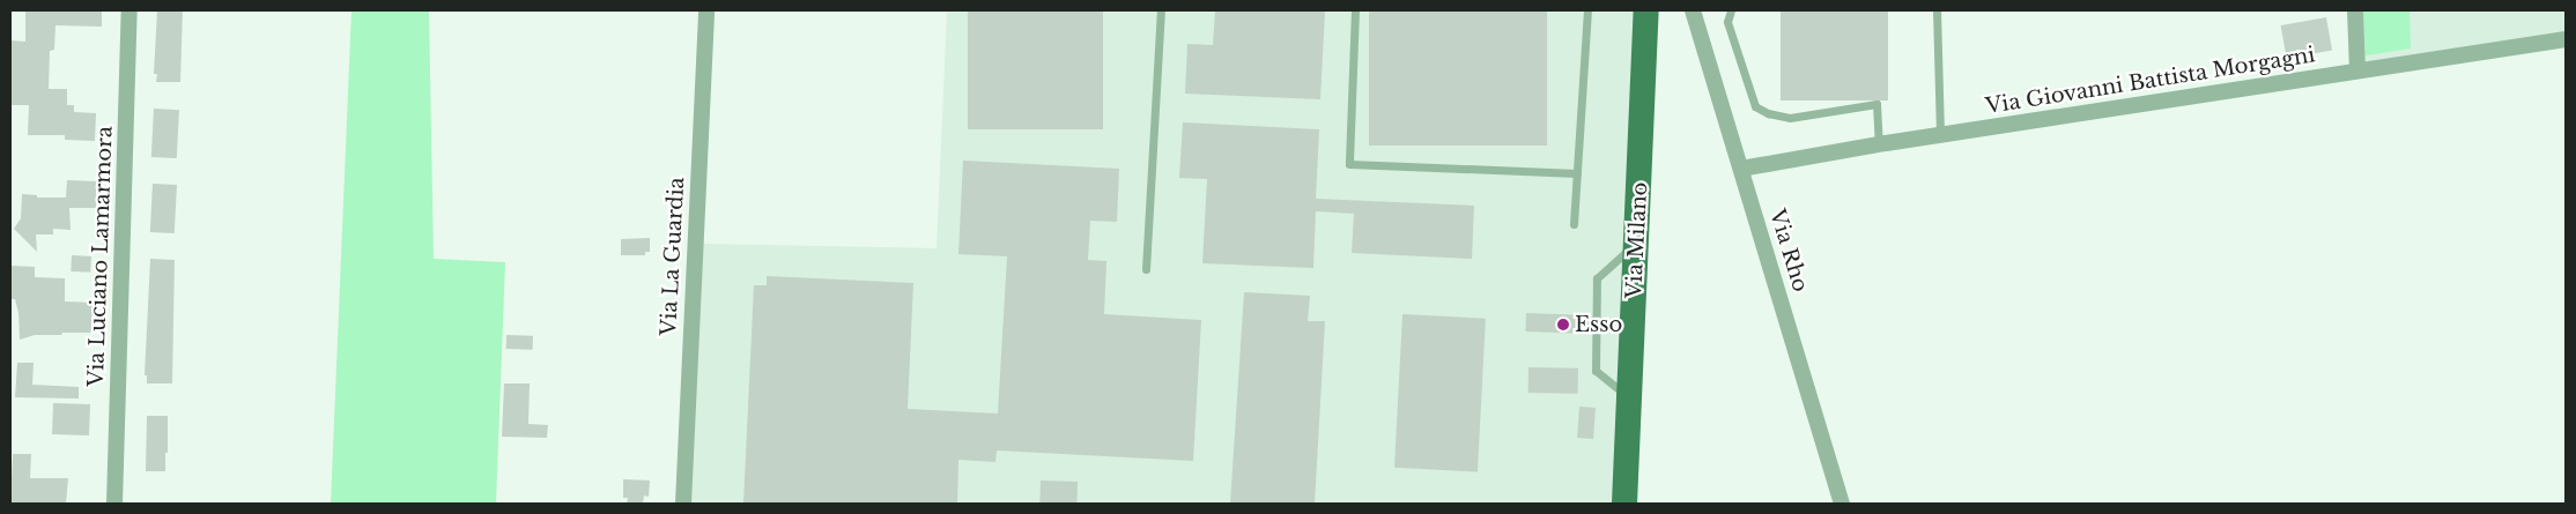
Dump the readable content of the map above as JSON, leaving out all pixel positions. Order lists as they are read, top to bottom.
{
  "streets": {
    "main road": ["Via Milano"],
    "street": [
      "Via Giovanni Battista Morgagni",
      "Via Rho",
      "Via Luciano Lamarmora",
      "Via La Guardia"
    ]
  },
  "crossings": [
    ["Via Giovanni Battista Morgagni", "Via Rho"]
  ],
  "places": ["Esso"]
}
